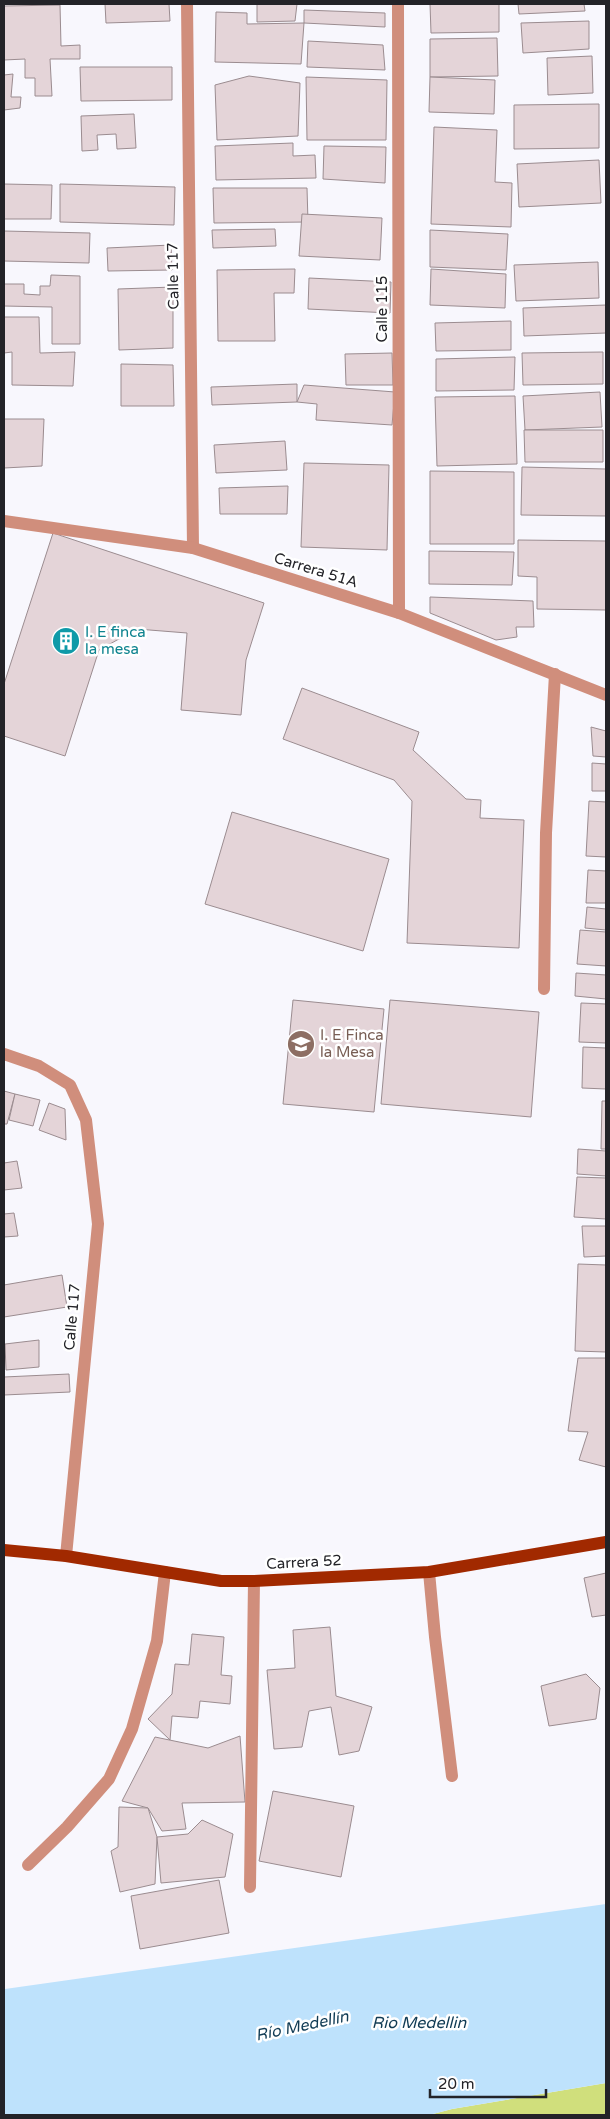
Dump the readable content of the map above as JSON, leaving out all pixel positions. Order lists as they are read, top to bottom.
{
  "streets": {
    "main road": ["Carrera 52"],
    "street": ["Calle 117", "Calle 115", "Carrera 51A"]
  },
  "crossings": [
    ["Calle 117", "Carrera 51A"],
    ["Calle 117", "Carrera 52"],
    ["Calle 115", "Carrera 51A"]
  ],
  "water": ["Rio Medellin", "Río Medellín"],
  "places": {
    "building": ["I. E finca la mesa"],
    "school or university": ["I. E Finca la Mesa"]
  },
  "scale_bar": "20 m"
}
